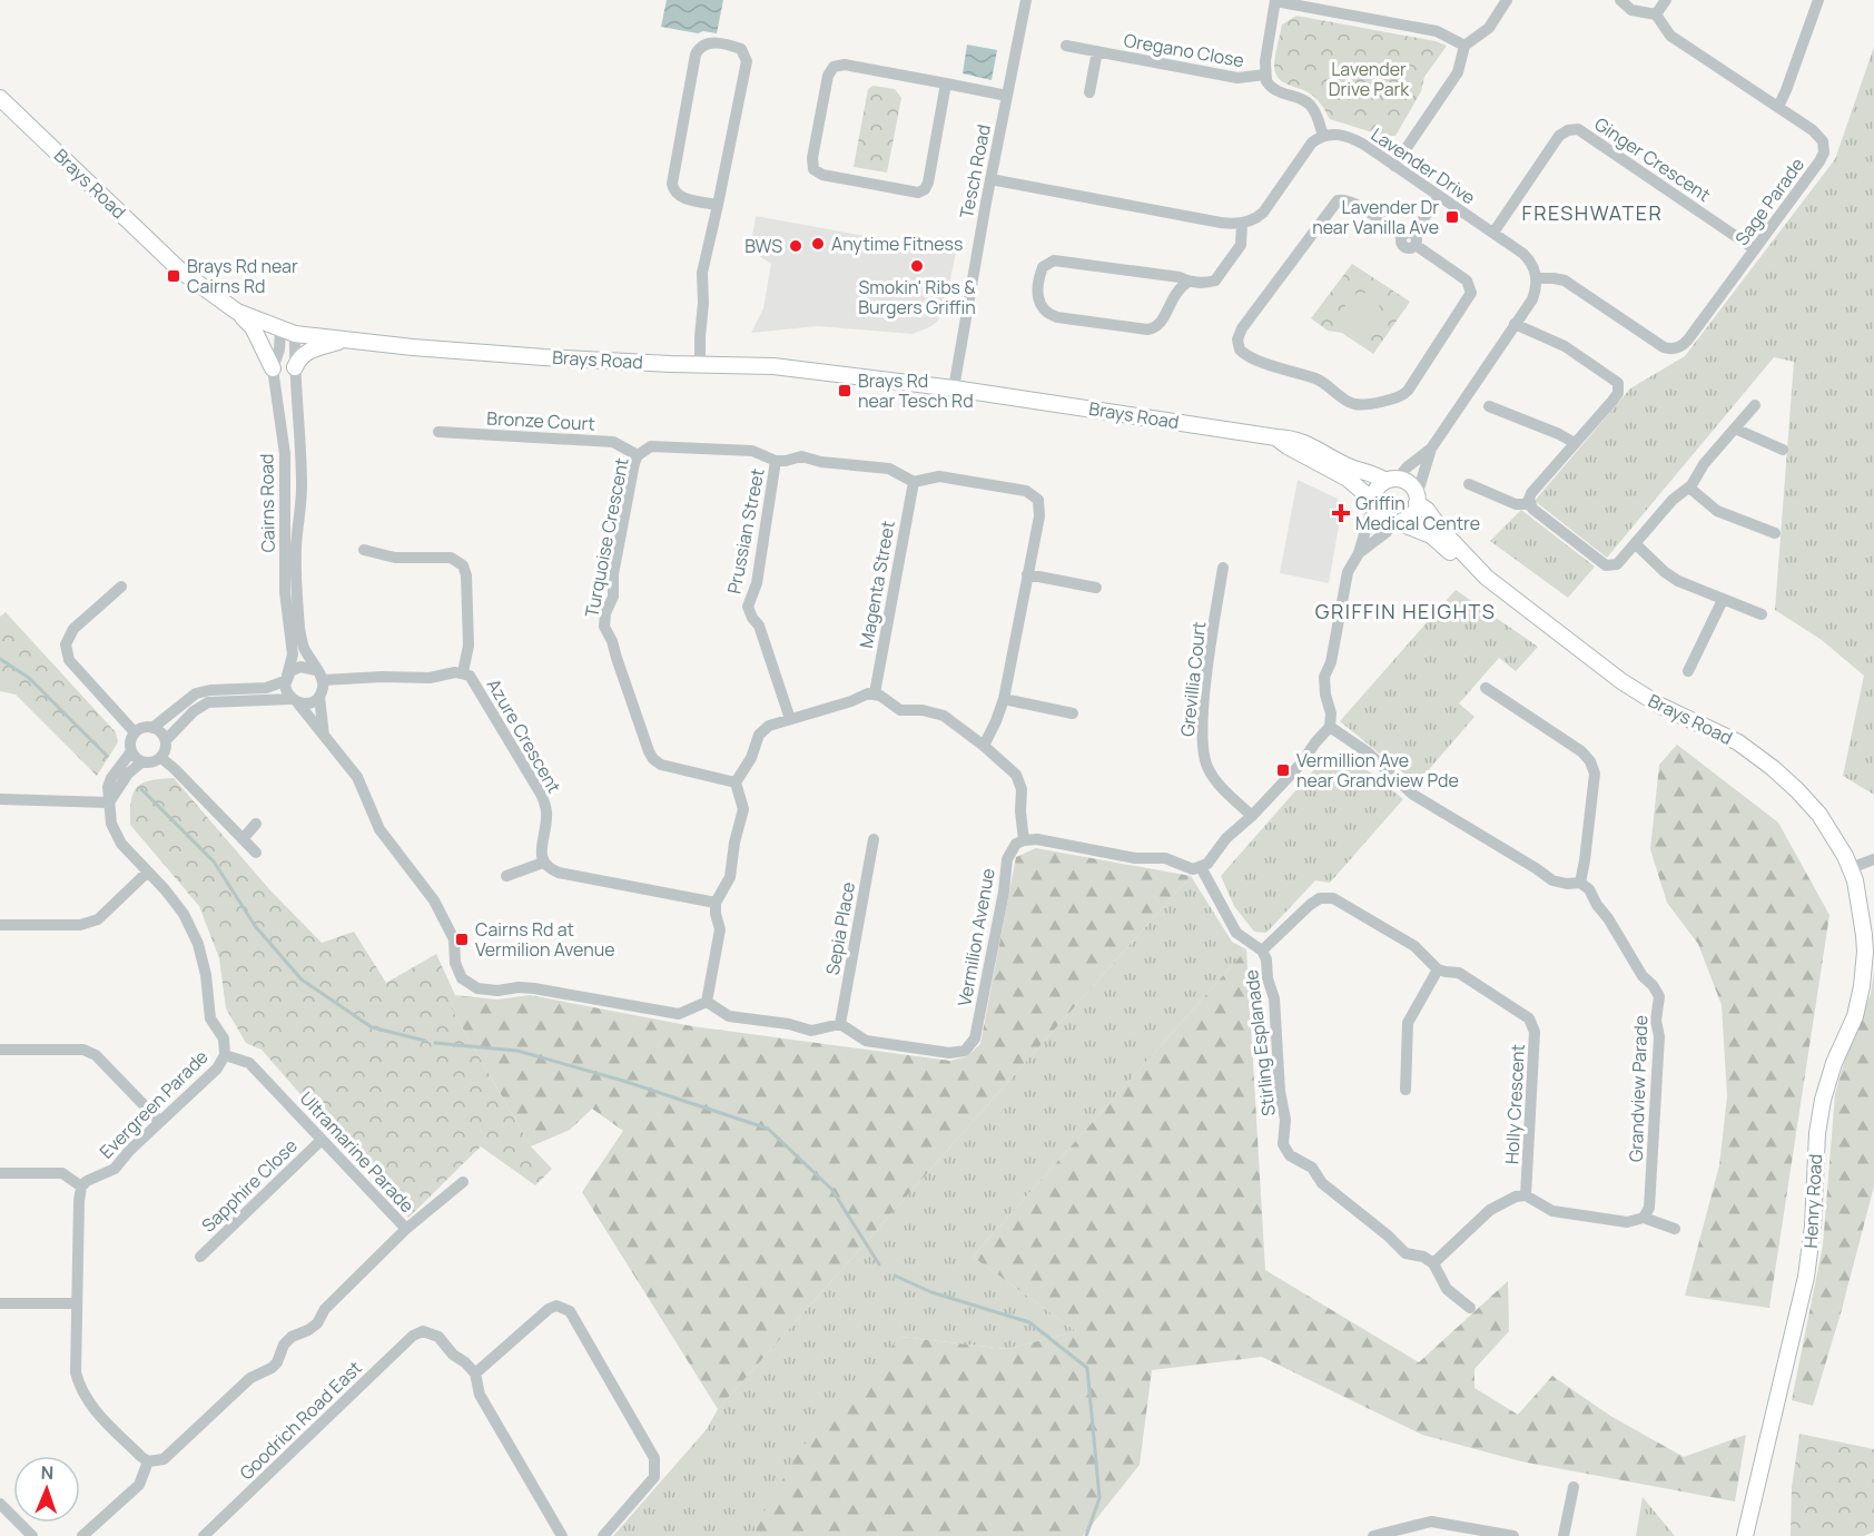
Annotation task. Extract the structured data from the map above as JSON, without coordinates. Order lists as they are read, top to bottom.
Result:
{
  "streets": {
    "main road": ["Brays Road", "Henry Road"],
    "street": [
      "Oregano Close",
      "Ginger Crescent",
      "Lavender Drive",
      "Tesch Road",
      "Sage Parade",
      "Bronze Court",
      "Cairns Road",
      "Prussian Street",
      "Turquoise Crescent",
      "Magenta Street",
      "Grevillia Court",
      "Azure Crescent",
      "Sepia Place",
      "Vermilion Avenue",
      "Stirling Esplanade",
      "Grandview Parade",
      "Evergreen Parade",
      "Holly Crescent",
      "Ultramarine Parade",
      "Sapphire Close",
      "Goodrich Road East"
    ]
  },
  "crossings": [
    ["Ginger Crescent", "Lavender Drive"],
    ["Ginger Crescent", "Sage Parade"],
    ["Lavender Drive", "Sage Parade"],
    ["Tesch Road", "Brays Road"],
    ["Brays Road", "Cairns Road"],
    ["Brays Road", "Henry Road"],
    ["Bronze Court", "Turquoise Crescent"],
    ["Cairns Road", "Azure Crescent"],
    ["Prussian Street", "Turquoise Crescent"],
    ["Turquoise Crescent", "Magenta Street"],
    ["Sepia Place", "Vermilion Avenue"],
    ["Stirling Esplanade", "Holly Crescent"],
    ["Evergreen Parade", "Ultramarine Parade"],
    ["Ultramarine Parade", "Sapphire Close"]
  ],
  "districts": ["FRESHWATER", "GRIFFIN HEIGHTS"],
  "parks": ["Lavender Drive Park"],
  "places": {
    "transit": [
      "Lavender Dr near Vanilla Ave",
      "Brays Rd near Cairns Rd",
      "Brays Rd near Tesch Rd",
      "Vermillion Ave near Grandview Pde",
      "Cairns Rd at Vermilion Avenue"
    ],
    "other": ["Anytime Fitness", "BWS", "Smokin' Ribs & Burgers Griffin"],
    "health": ["Griffin Medical Centre"]
  },
  "north": "top"
}
